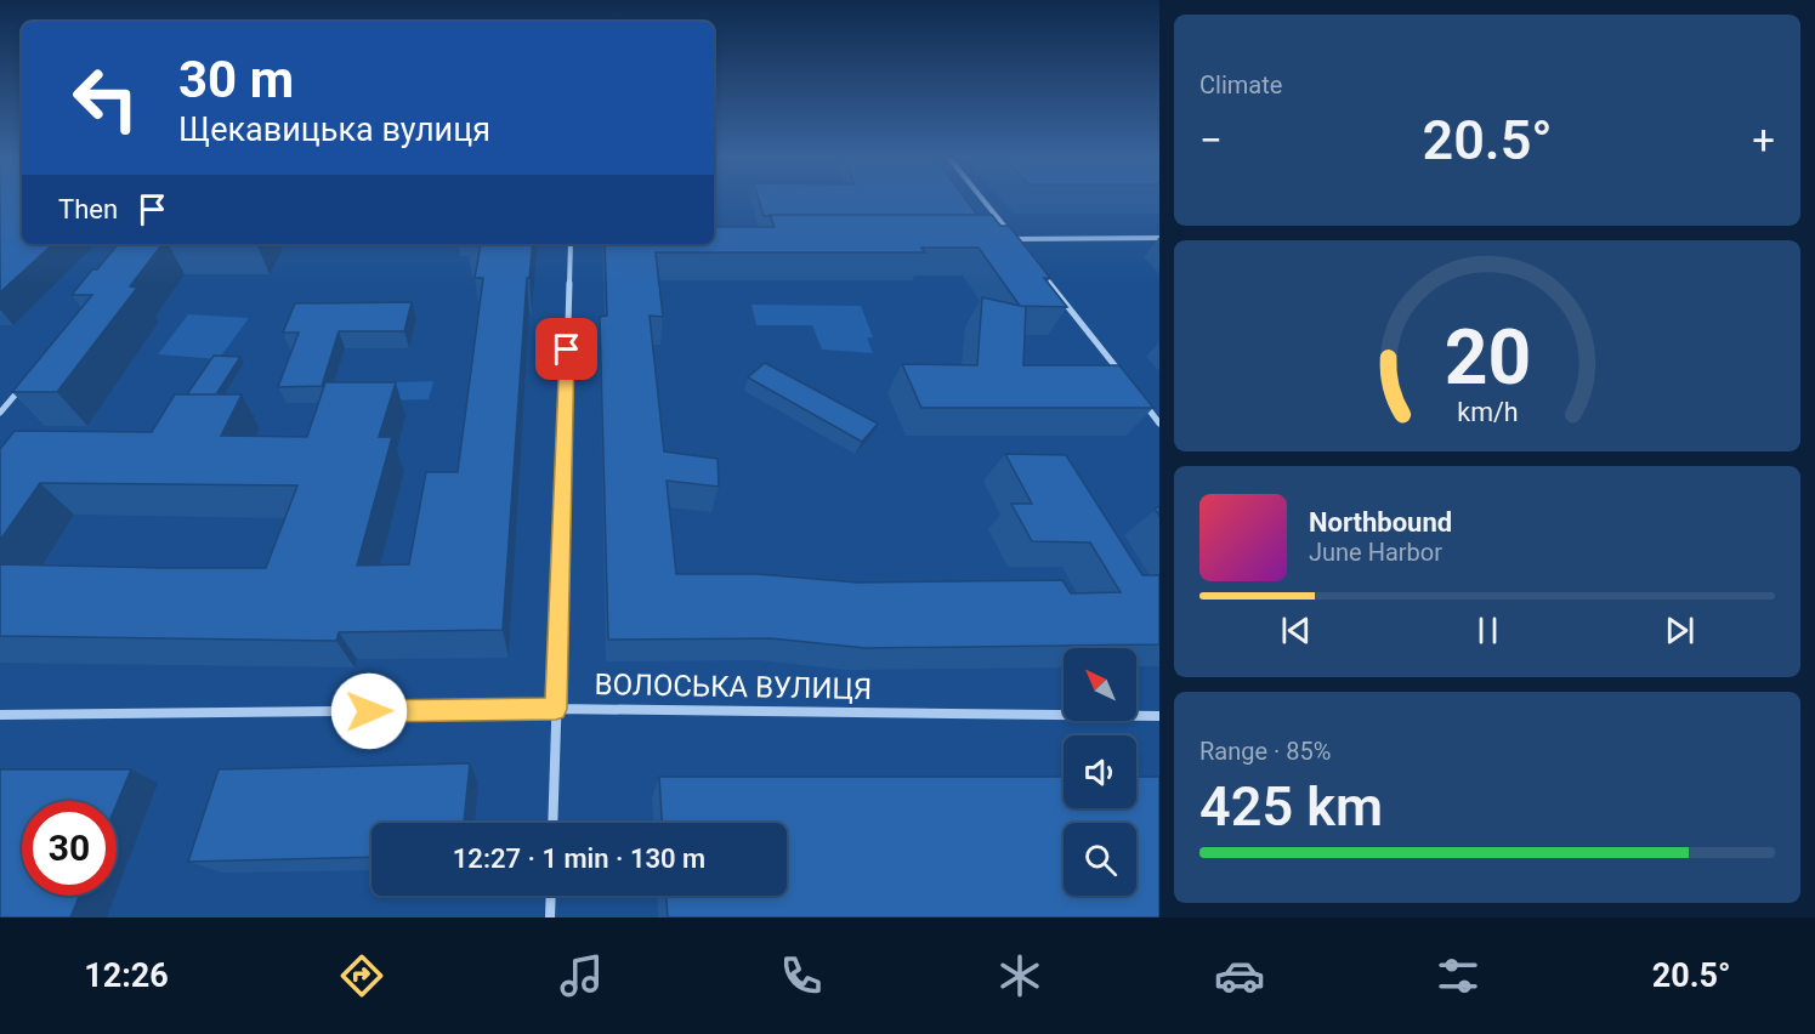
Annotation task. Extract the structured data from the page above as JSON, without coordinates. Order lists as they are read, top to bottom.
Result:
{
  "streets": {
    "street": ["ВОЛОСЬКА ВУЛИЦЯ"]
  },
  "north": "top left",
  "page": {
    "tile": [
      "Climate",
      ["Range · 85%", "425 km"]
    ],
    "turn": ["30 m", "Щекавицька вулиця"],
    "heat": ["−", "20.5°", "+"],
    "then": "Then",
    "song": ["Northbound", "June Harbor"],
    "limit": "30",
    "trip": "12:27 · 1 min · 130 m",
    "tabs": ["12:26", "20.5°"],
    "gauge": ["20", "km/h"]
  }
}
